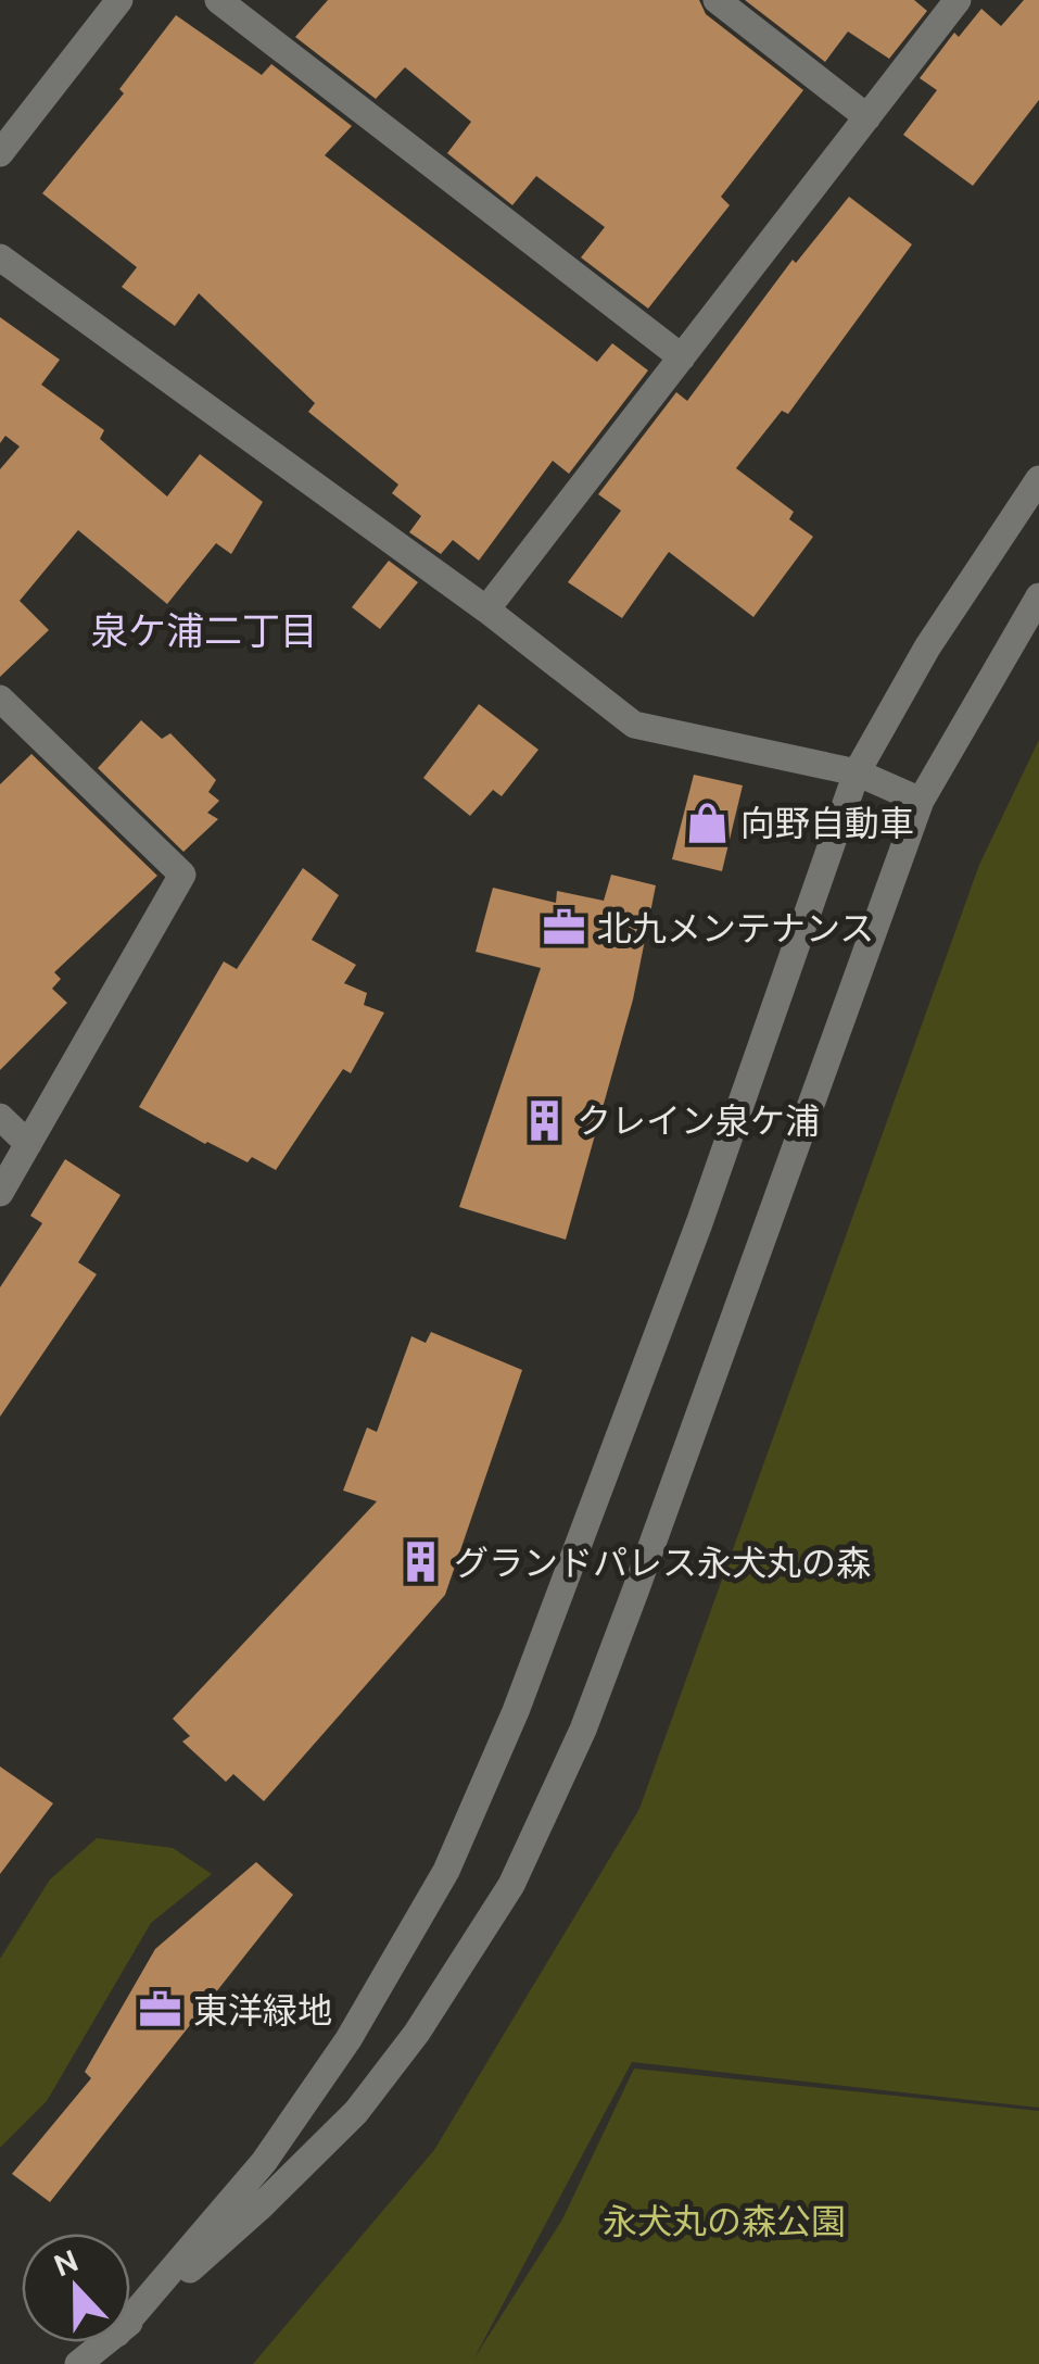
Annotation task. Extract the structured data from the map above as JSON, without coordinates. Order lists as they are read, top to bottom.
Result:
{
  "districts": ["泉ケ浦二丁目"],
  "parks": ["永犬丸の森公園"],
  "places": {
    "shop": ["向野自動車"],
    "office": ["北九メンテナンス", "東洋緑地"],
    "building": ["クレイン泉ケ浦", "グランドパレス永犬丸の森"]
  },
  "north": "top"
}
